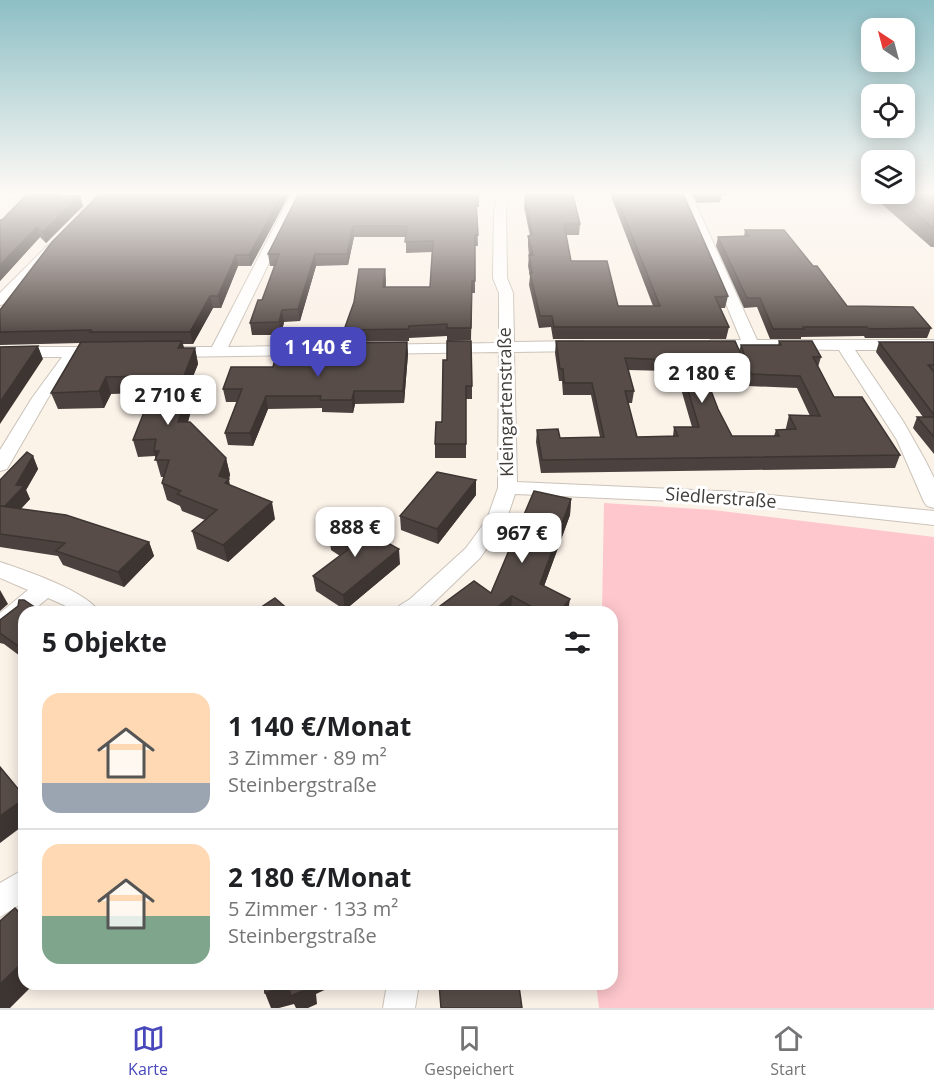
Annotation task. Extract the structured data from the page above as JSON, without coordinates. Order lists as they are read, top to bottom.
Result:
{
  "streets": {
    "street": ["Kleingartenstraße", "Siedlerstraße"]
  },
  "crossings": [
    ["Kleingartenstraße", "Siedlerstraße"]
  ],
  "north": "top left",
  "page": {
    "price": [
      "1 140 €",
      "2 180 €",
      "2 710 €",
      "888 €",
      "967 €"
    ],
    "heading": "5 Objekte",
    "list": [
      {
        "name": "1 140 €/Monat",
        "note": "3 Zimmer · 89 m² · Steinbergstraße"
      },
      {
        "name": "2 180 €/Monat",
        "note": "5 Zimmer · 133 m² · Steinbergstraße"
      }
    ],
    "tabs": ["Karte", "Gespeichert", "Start"]
  }
}
